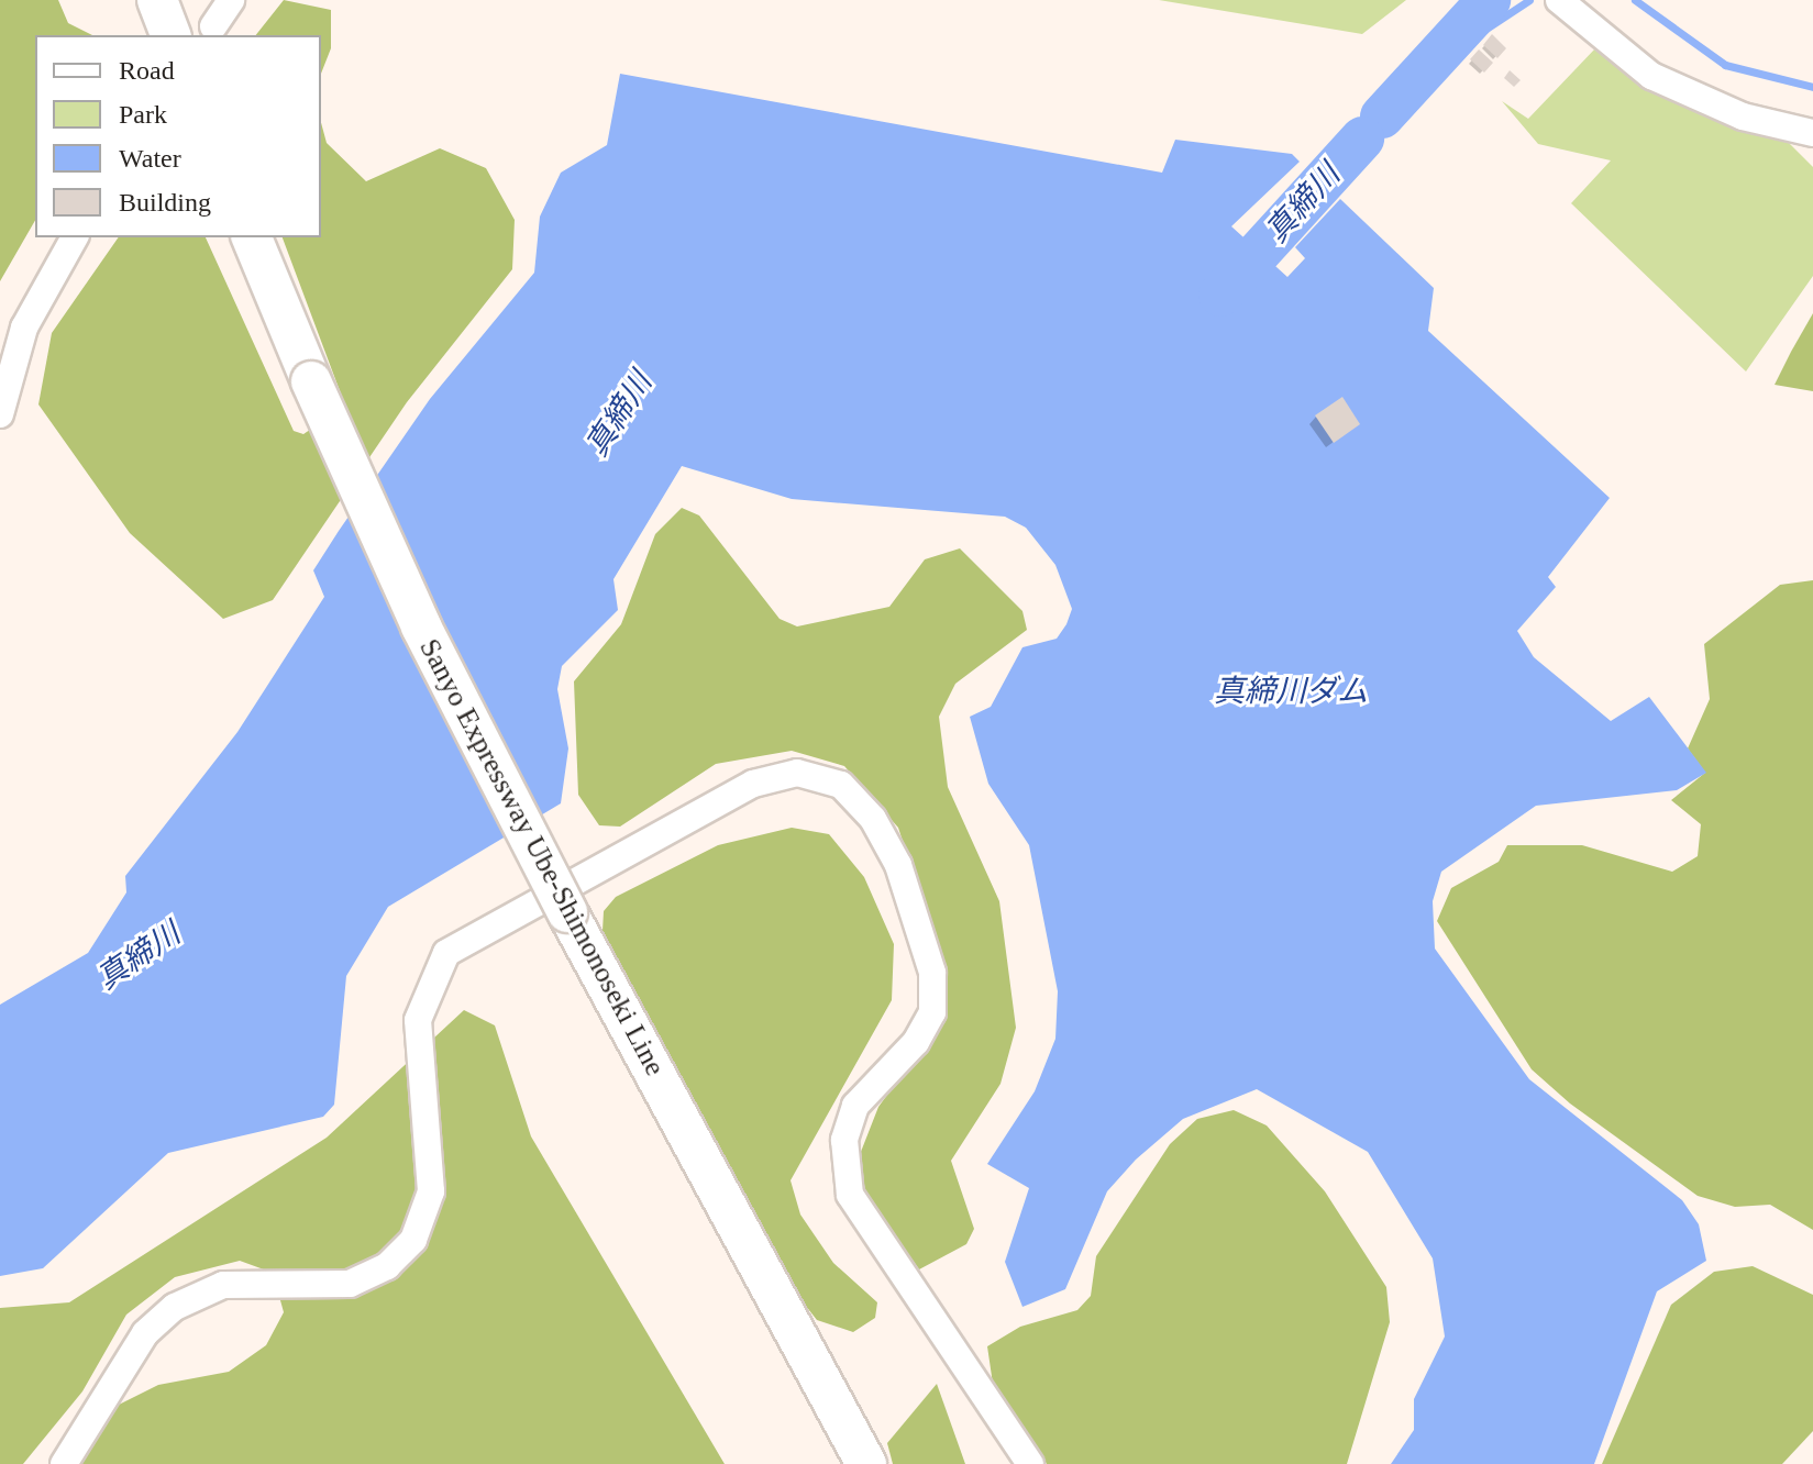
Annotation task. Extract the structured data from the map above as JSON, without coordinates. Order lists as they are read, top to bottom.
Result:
{
  "streets": {
    "highway": ["Sanyo Expressway Ube-Shimonoseki Line"]
  },
  "water": ["真締川", "真締川ダム"],
  "legend": [
    "Road",
    "Park",
    "Water",
    "Building"
  ]
}
